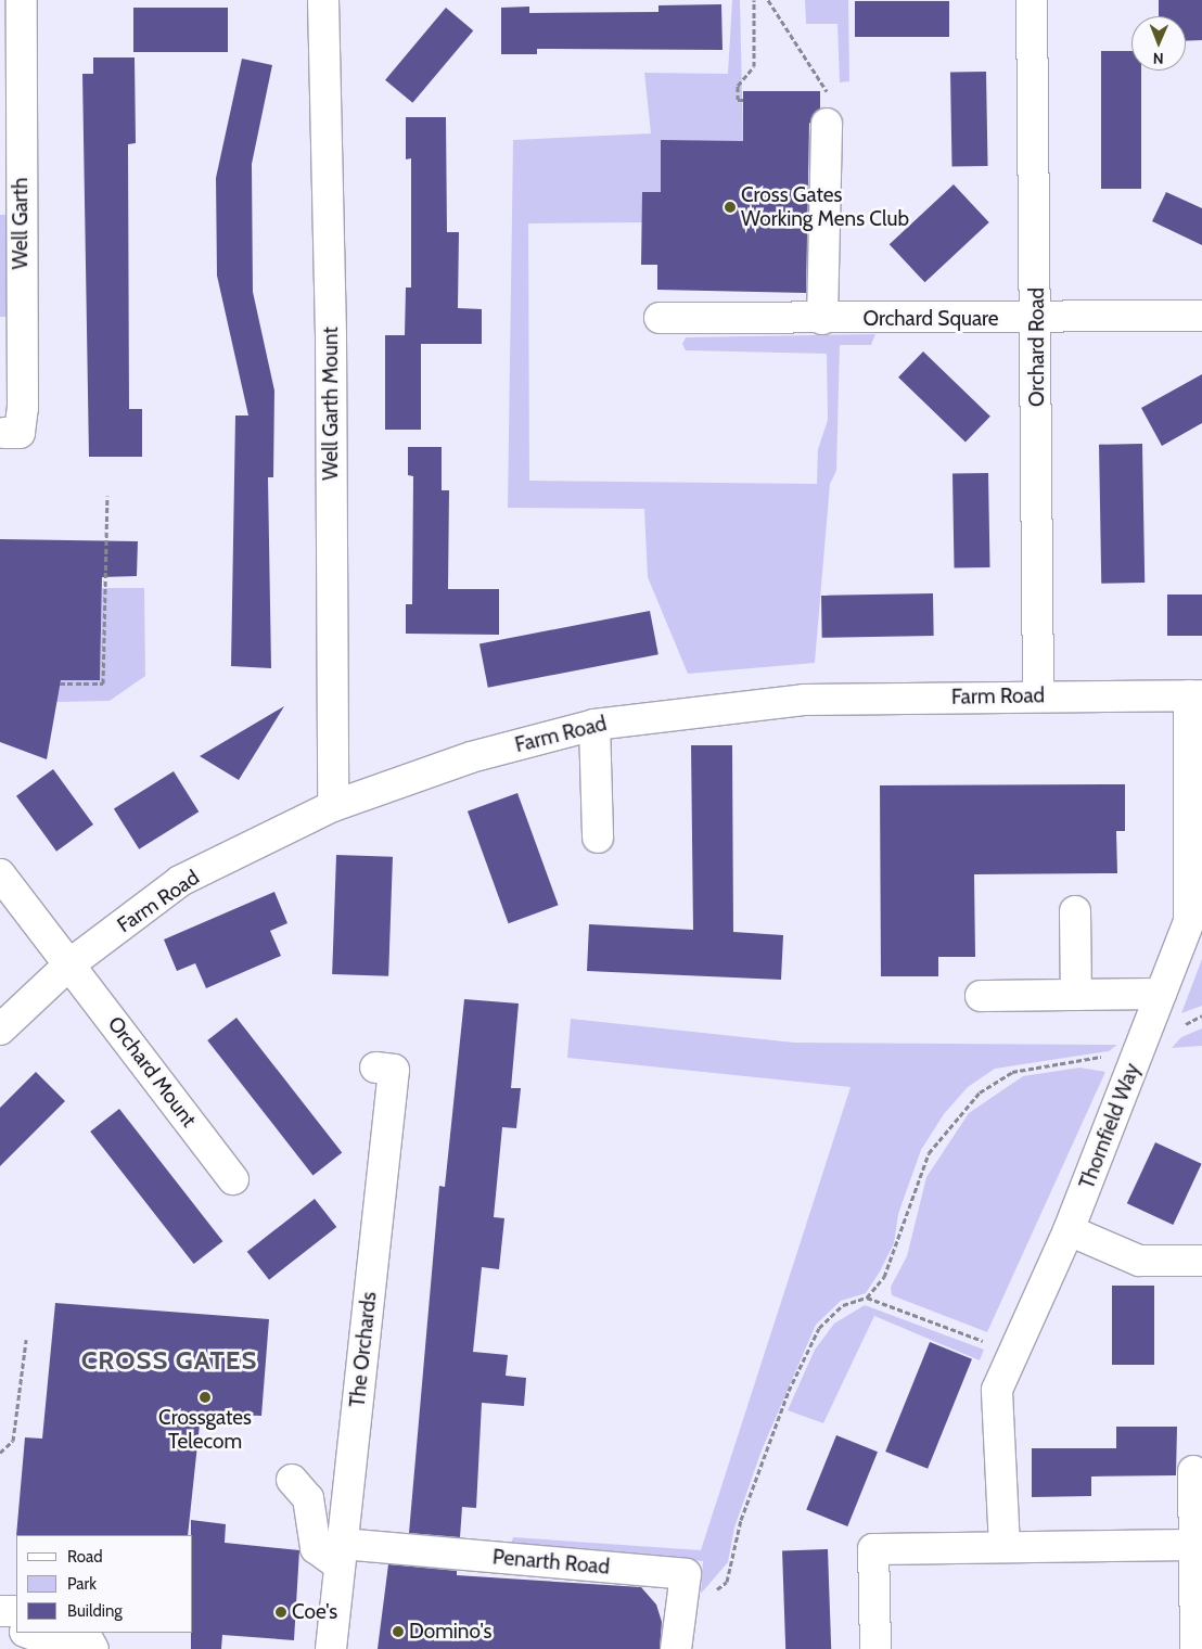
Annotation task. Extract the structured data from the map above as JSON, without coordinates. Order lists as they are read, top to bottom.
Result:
{
  "streets": {
    "street": [
      "Well Garth",
      "Orchard Square",
      "Orchard Road",
      "Well Garth Mount",
      "Farm Road",
      "Orchard Mount",
      "Thornfield Way",
      "The Orchards",
      "Penarth Road"
    ]
  },
  "crossings": [
    ["Orchard Square", "Orchard Road"],
    ["Orchard Road", "Farm Road"],
    ["Well Garth Mount", "Farm Road"],
    ["Farm Road", "Orchard Mount"],
    ["Farm Road", "Thornfield Way"],
    ["The Orchards", "Penarth Road"]
  ],
  "districts": ["CROSS GATES"],
  "places": [
    "Cross Gates Working Mens Club",
    "Crossgates Telecom",
    "Coe's",
    "Domino's"
  ],
  "legend": ["Road", "Park", "Building"],
  "north": "bottom"
}
